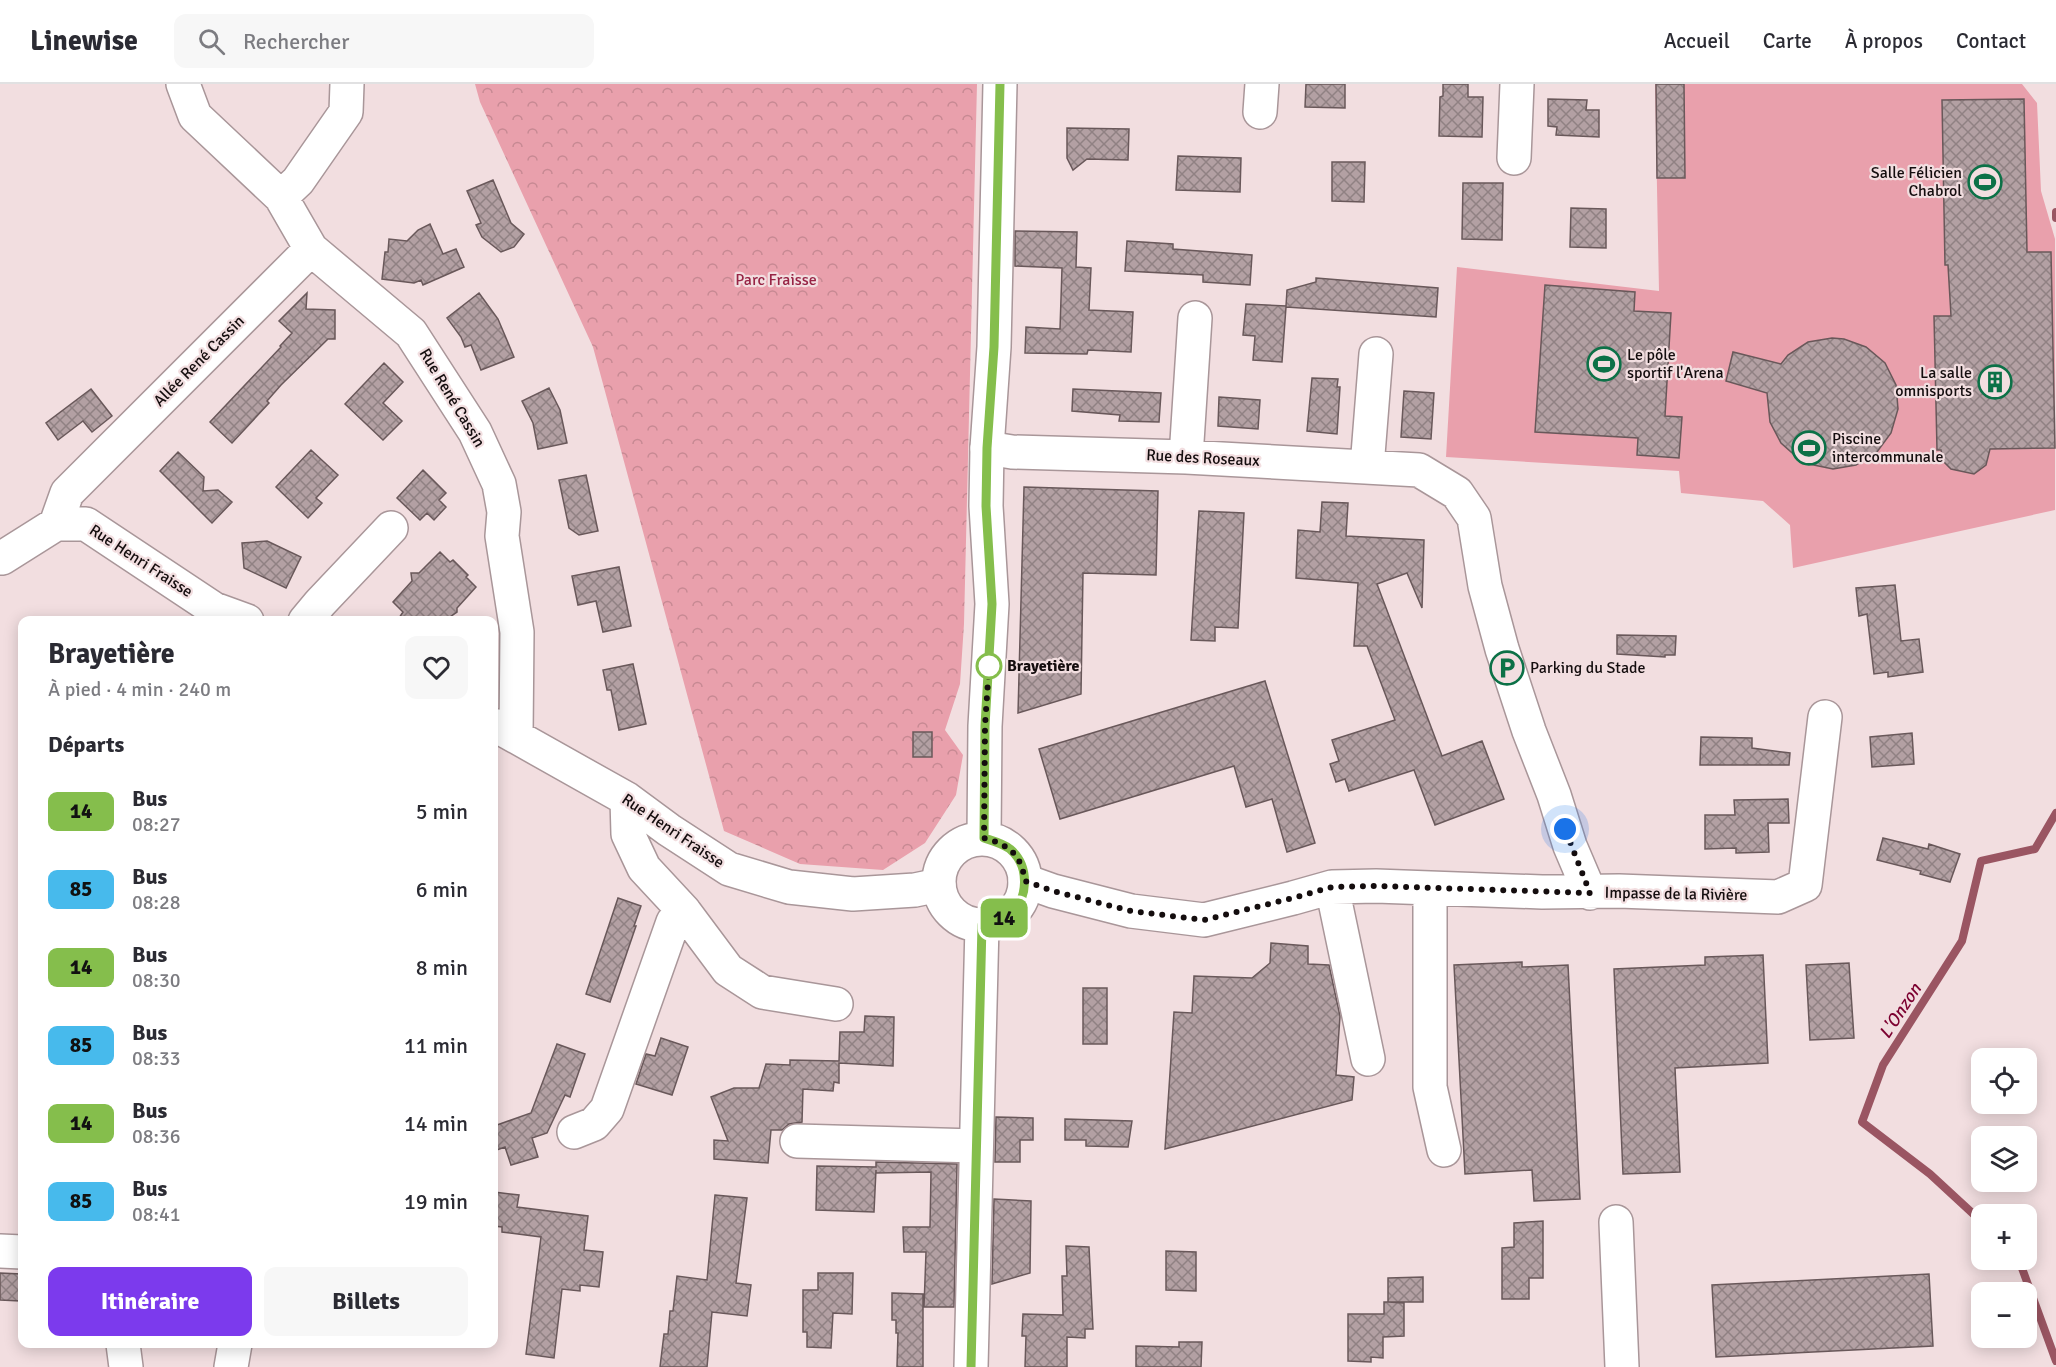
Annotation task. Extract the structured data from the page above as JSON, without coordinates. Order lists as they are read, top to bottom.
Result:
{
  "streets": {
    "street": [
      "Allée René Cassin",
      "Rue René Cassin",
      "Rue des Roseaux",
      "Rue Henri Fraisse",
      "Impasse de la Rivière"
    ]
  },
  "crossings": [
    ["Allée René Cassin", "Rue René Cassin"],
    ["Allée René Cassin", "Rue Henri Fraisse"],
    ["Rue René Cassin", "Rue Henri Fraisse"],
    ["Rue des Roseaux", "Impasse de la Rivière"],
    ["Rue Henri Fraisse", "Impasse de la Rivière"]
  ],
  "water": ["L'Onzon"],
  "parks": ["Parc Fraisse"],
  "places": {
    "sports": ["Salle Félicien Chabrol", "Le pôle sportif l'Arena", "Piscine intercommunale"],
    "building": ["La salle omnisports"],
    "other": ["Brayetière"],
    "parking": ["Parking du Stade"]
  },
  "lines": ["bus line 14"],
  "page": {
    "header": "Linewise",
    "search": "Rechercher",
    "nav": [
      "Accueil",
      "Carte",
      "À propos",
      "Contact"
    ],
    "on_map": "14",
    "heading": [
      ["Brayetière", "À pied · 4 min · 240 m"],
      "Départs"
    ],
    "list": [
      {
        "mark": "14",
        "name": "Bus",
        "note": "08:27",
        "value": "5 min"
      },
      {
        "mark": "85",
        "name": "Bus",
        "note": "08:28",
        "value": "6 min"
      },
      {
        "mark": "14",
        "name": "Bus",
        "note": "08:30",
        "value": "8 min"
      },
      {
        "mark": "85",
        "name": "Bus",
        "note": "08:33",
        "value": "11 min"
      },
      {
        "mark": "14",
        "name": "Bus",
        "note": "08:36",
        "value": "14 min"
      },
      {
        "mark": "85",
        "name": "Bus",
        "note": "08:41",
        "value": "19 min"
      }
    ],
    "map_buttons": ["+", "−"],
    "buttons": ["Itinéraire", "Billets"]
  }
}
